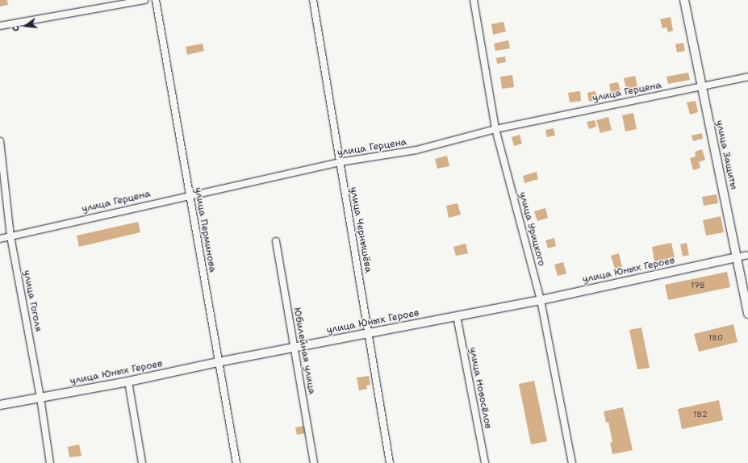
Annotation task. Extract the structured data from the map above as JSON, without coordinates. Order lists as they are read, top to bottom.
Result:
{
  "streets": {
    "street": [
      "улица Герцена",
      "улица Защиты",
      "улица Урицкого",
      "улица Перминова",
      "улица Чернышёва",
      "улица Юных Героев",
      "улица Гоголя",
      "Юбилейная улица",
      "улица Новосёлов"
    ]
  },
  "crossings": [
    ["улица Герцена", "улица Защиты"],
    ["улица Герцена", "улица Урицкого"],
    ["улица Герцена", "улица Перминова"],
    ["улица Герцена", "улица Чернышёва"],
    ["улица Герцена", "улица Гоголя"],
    ["улица Защиты", "улица Юных Героев"],
    ["улица Урицкого", "улица Юных Героев"],
    ["улица Перминова", "улица Юных Героев"],
    ["улица Чернышёва", "улица Юных Героев"],
    ["улица Юных Героев", "улица Гоголя"],
    ["улица Юных Героев", "Юбилейная улица"],
    ["улица Юных Героев", "улица Новосёлов"]
  ],
  "house_numbers": ["178", "180", "182"],
  "north": "left"
}
